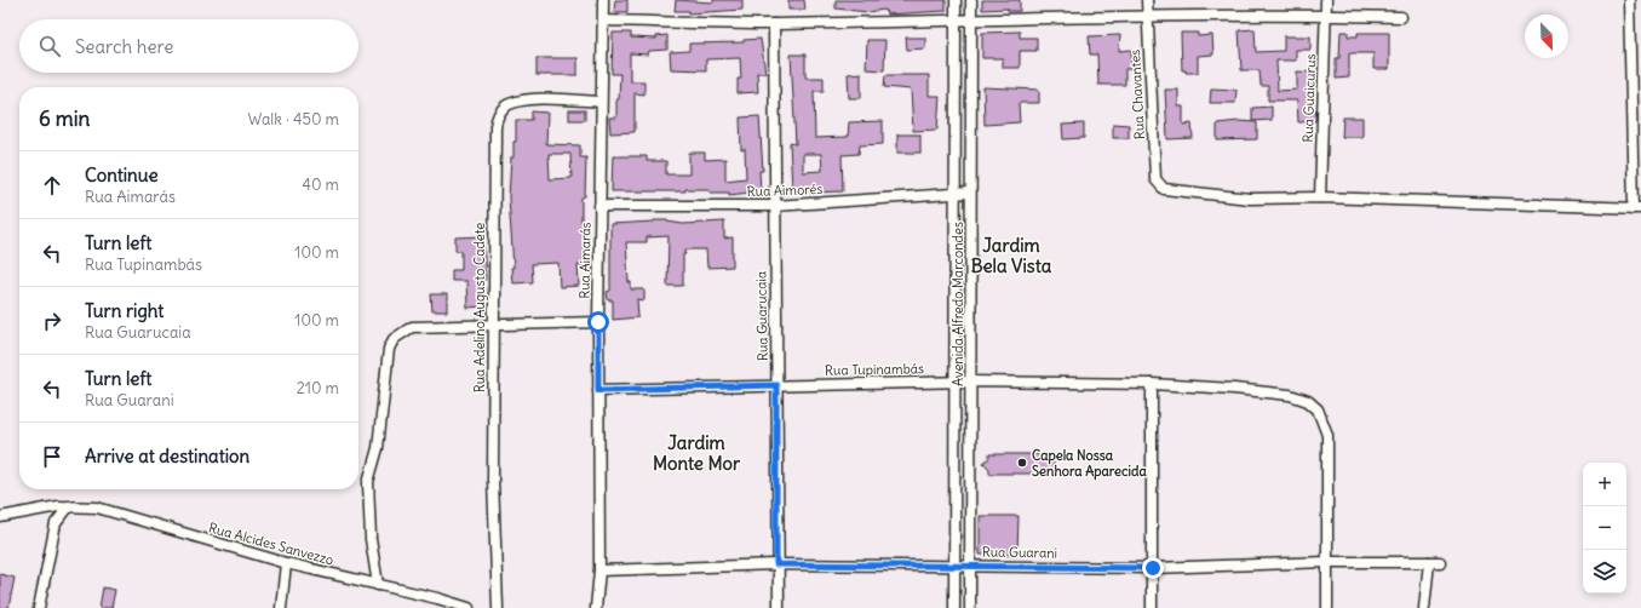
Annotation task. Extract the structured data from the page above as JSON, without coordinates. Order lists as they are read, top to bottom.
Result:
{
  "streets": {
    "street": [
      "Rua Chavantes",
      "Rua Guaicurus",
      "Rua Aimorés",
      "Rua Aimarás",
      "Avenida Alfredo Marcondes",
      "Rua Adelino Augusto Cadete",
      "Rua Guarucaia",
      "Rua Tupinambás",
      "Rua Alcides Sanvezzo",
      "Rua Guarani"
    ]
  },
  "crossings": [
    ["Rua Chavantes", "Rua Guaicurus"],
    ["Rua Aimorés", "Rua Aimarás"],
    ["Rua Aimorés", "Avenida Alfredo Marcondes"],
    ["Rua Aimorés", "Rua Guarucaia"],
    ["Rua Aimarás", "Rua Adelino Augusto Cadete"],
    ["Rua Aimarás", "Rua Tupinambás"],
    ["Rua Aimarás", "Rua Guarani"],
    ["Avenida Alfredo Marcondes", "Rua Tupinambás"],
    ["Avenida Alfredo Marcondes", "Rua Guarani"],
    ["Rua Guarucaia", "Rua Tupinambás"],
    ["Rua Guarucaia", "Rua Guarani"],
    ["Rua Tupinambás", "Rua Guarani"]
  ],
  "districts": ["Jardim Bela Vista", "Jardim Monte Mor"],
  "places": ["Capela Nossa Senhora Aparecida"],
  "north": "bottom right",
  "page": {
    "search": "Search here",
    "heading": ["6 min", "Walk · 450 m"],
    "list": [
      ["Continue", "Rua Aimarás", "40 m"],
      ["Turn left", "Rua Tupinambás", "100 m"],
      ["Turn right", "Rua Guarucaia", "100 m"],
      ["Turn left", "Rua Guarani", "210 m"],
      "Arrive at destination"
    ],
    "map_buttons": ["+", "−"]
  }
}
